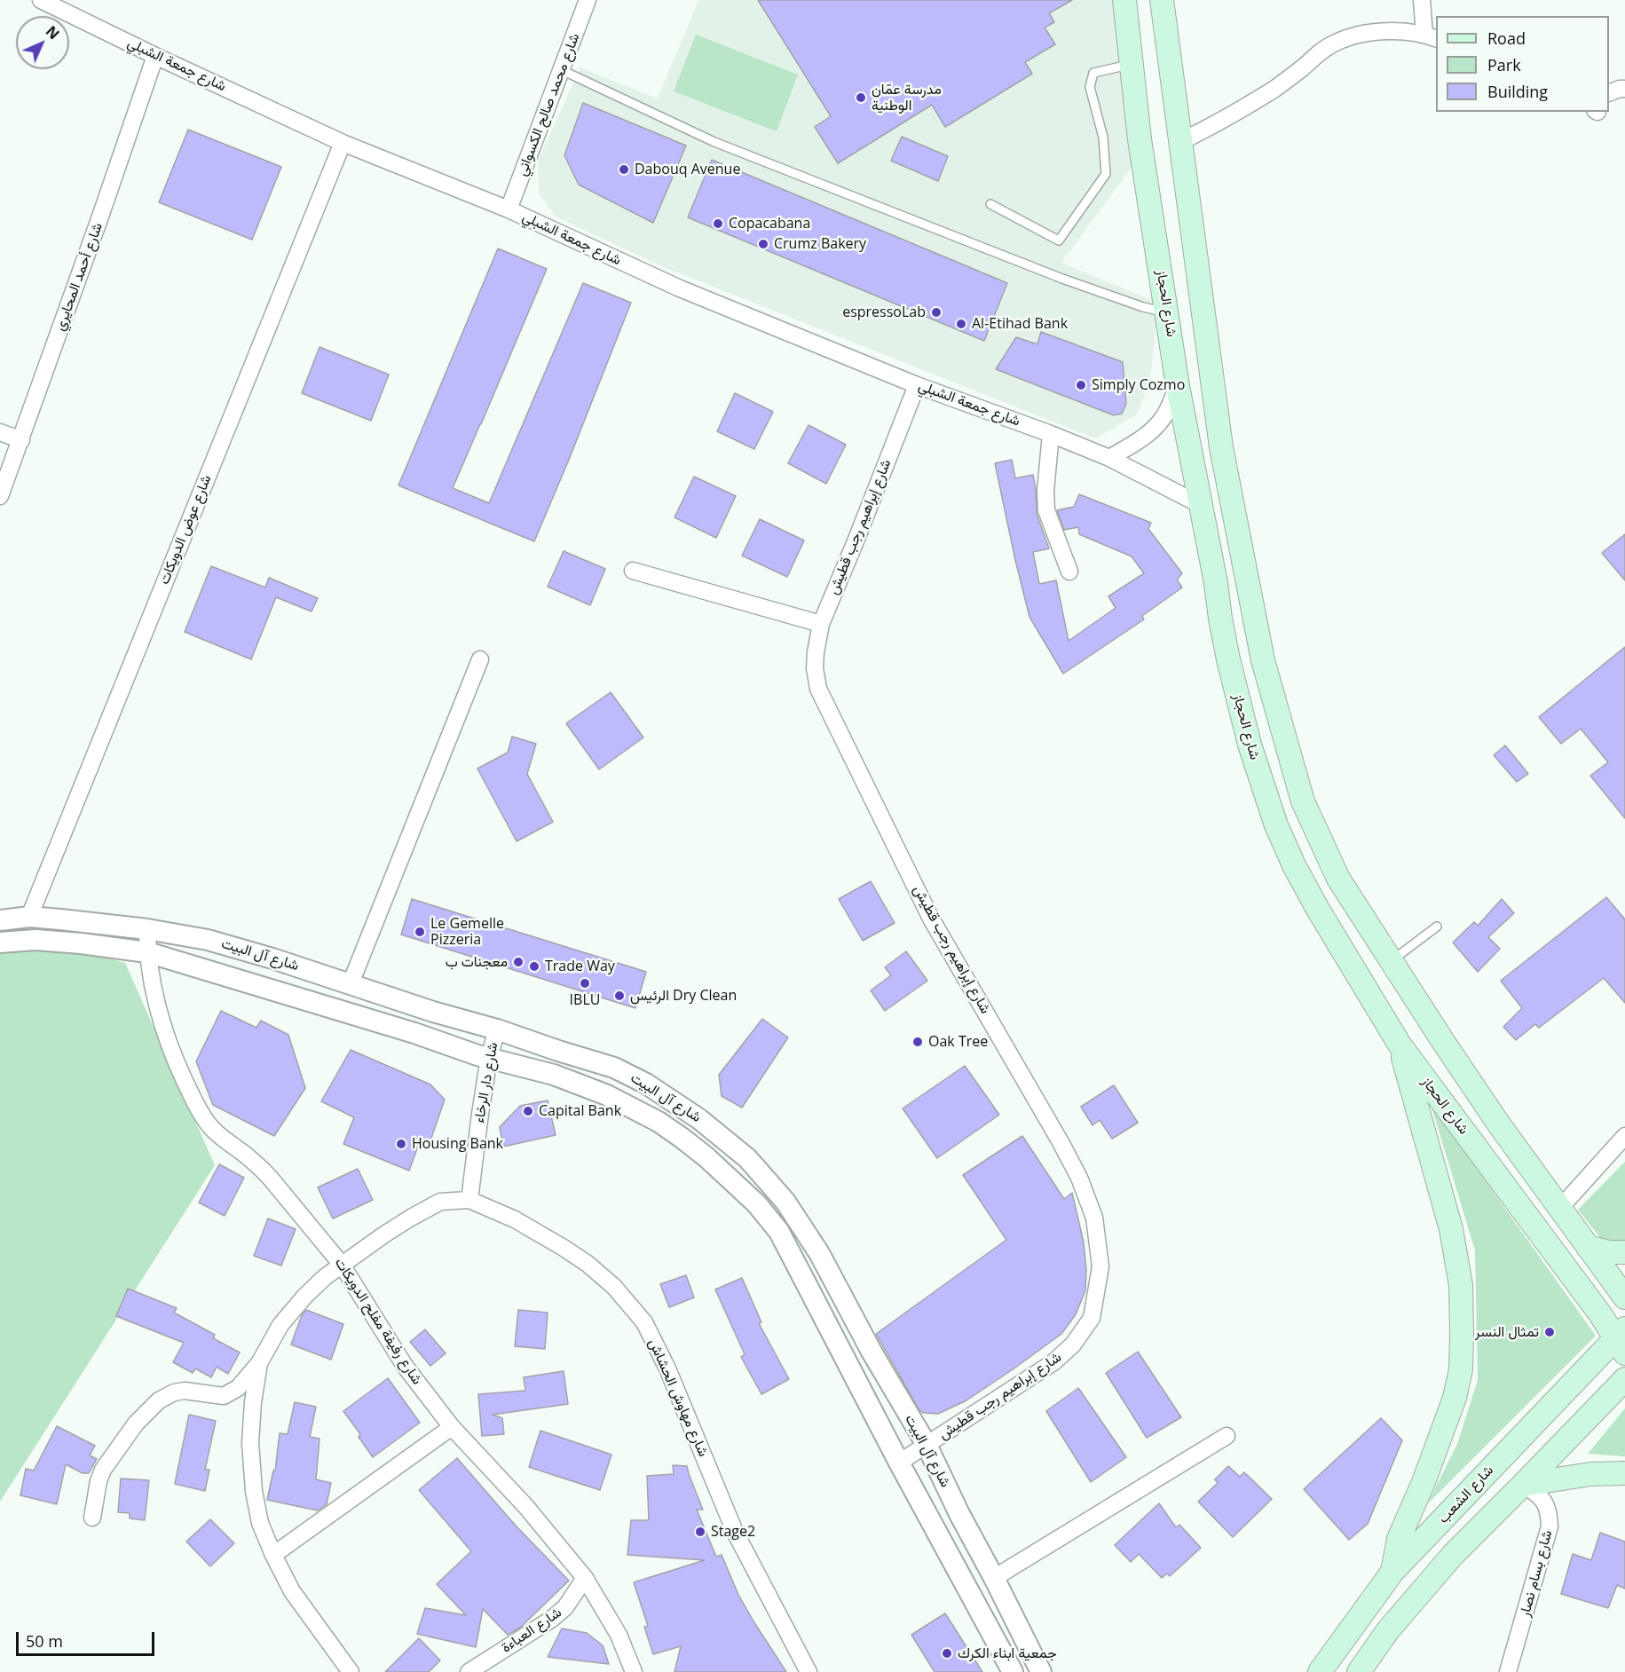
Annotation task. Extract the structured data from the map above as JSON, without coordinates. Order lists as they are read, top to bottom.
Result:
{
  "streets": {
    "main road": ["شارع الحجاز", "شارع الشعب"],
    "street": [
      "شارع جمعة الشبلي",
      "شارع محمد صالح الكسواني",
      "شارع أحمد المحايري",
      "شارع إبراهيم رجب قطيش",
      "شارع عوض الدويكات",
      "شارع آل البيت",
      "شارع دار الرخاء",
      "شارع رفيفة مفلح الدويكات",
      "شارع مهاوش الحشاش",
      "شارع بسام نصار",
      "شارع العباءة"
    ]
  },
  "crossings": [
    ["شارع جمعة الشبلي", "شارع محمد صالح الكسواني"],
    ["شارع جمعة الشبلي", "شارع أحمد المحايري"],
    ["شارع جمعة الشبلي", "شارع الحجاز"],
    ["شارع جمعة الشبلي", "شارع إبراهيم رجب قطيش"],
    ["شارع جمعة الشبلي", "شارع عوض الدويكات"],
    ["شارع الحجاز", "شارع الشعب"],
    ["شارع إبراهيم رجب قطيش", "شارع آل البيت"],
    ["شارع عوض الدويكات", "شارع آل البيت"],
    ["شارع آل البيت", "شارع دار الرخاء"],
    ["شارع آل البيت", "شارع رفيفة مفلح الدويكات"],
    ["شارع دار الرخاء", "شارع مهاوش الحشاش"],
    ["شارع رفيفة مفلح الدويكات", "شارع مهاوش الحشاش"],
    ["شارع رفيفة مفلح الدويكات", "شارع العباءة"]
  ],
  "places": [
    "مدرسة عمّان الوطنية",
    "Dabouq Avenue",
    "Copacabana",
    "Crumz Bakery",
    "espressoLab",
    "Al-Etihad Bank",
    "Simply Cozmo",
    "Le Gemelle Pizzeria",
    "معجنات ب",
    "Trade Way",
    "IBLU",
    "الرئيس Dry Clean",
    "Oak Tree",
    "Capital Bank",
    "Housing Bank",
    "تمثال النسر",
    "Stage2",
    "جمعية ابناء الكرك"
  ],
  "legend": ["Road", "Park", "Building"],
  "scale_bar": "50 m",
  "north": "top right"
}
